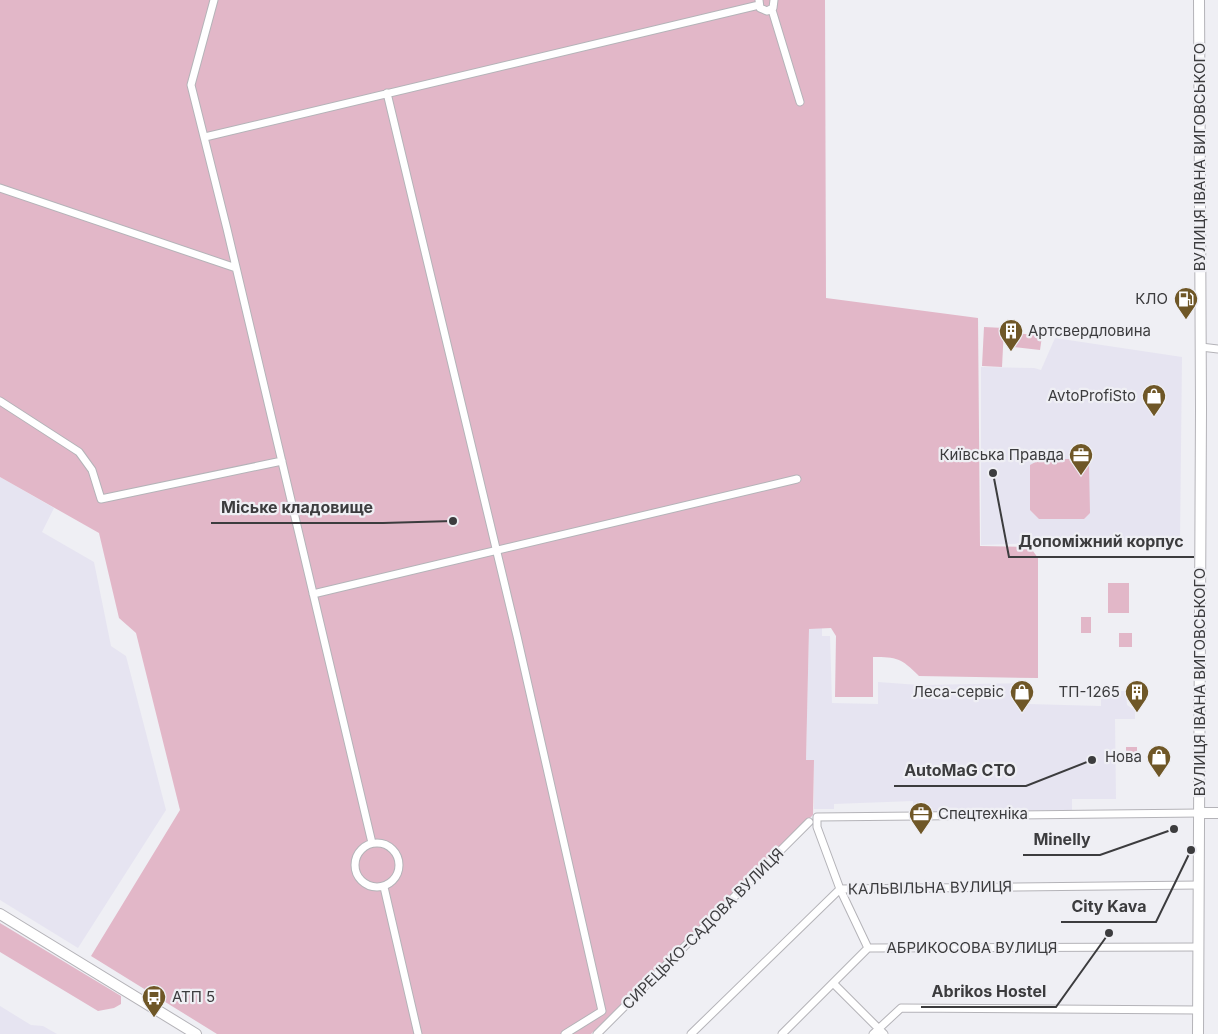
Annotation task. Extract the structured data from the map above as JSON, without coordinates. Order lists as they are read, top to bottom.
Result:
{
  "streets": {
    "main road": ["ВУЛИЦЯ ІВАНА ВИГОВСЬКОГО"],
    "street": ["КАЛЬВІЛЬНА ВУЛИЦЯ", "СИРЕЦЬКО-САДОВА ВУЛИЦЯ", "АБРИКОСОВА ВУЛИЦЯ"]
  },
  "crossings": [
    ["ВУЛИЦЯ ІВАНА ВИГОВСЬКОГО", "КАЛЬВІЛЬНА ВУЛИЦЯ"],
    ["ВУЛИЦЯ ІВАНА ВИГОВСЬКОГО", "АБРИКОСОВА ВУЛИЦЯ"]
  ],
  "places": {
    "fuel station": ["КЛО"],
    "building": ["Артсвердловина", "ТП-1265"],
    "shop": ["AvtoProfiSto", "Леса-сервіс", "Нова"],
    "other": [
      "Допоміжний корпус",
      "Міське кладовище",
      "AutoMaG СТО",
      "Minelly",
      "City Kava",
      "Abrikos Hostel"
    ],
    "office": ["Київська Правда", "Спецтехніка"],
    "bus stop": ["АТП 5"]
  }
}
